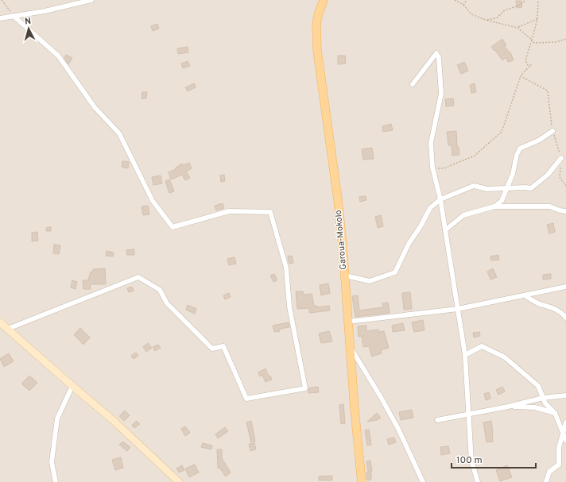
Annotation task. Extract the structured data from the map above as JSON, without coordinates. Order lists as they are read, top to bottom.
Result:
{
  "streets": {
    "main road": ["Garoua-Mokolo"]
  },
  "scale_bar": "100 m",
  "north": "top"
}
